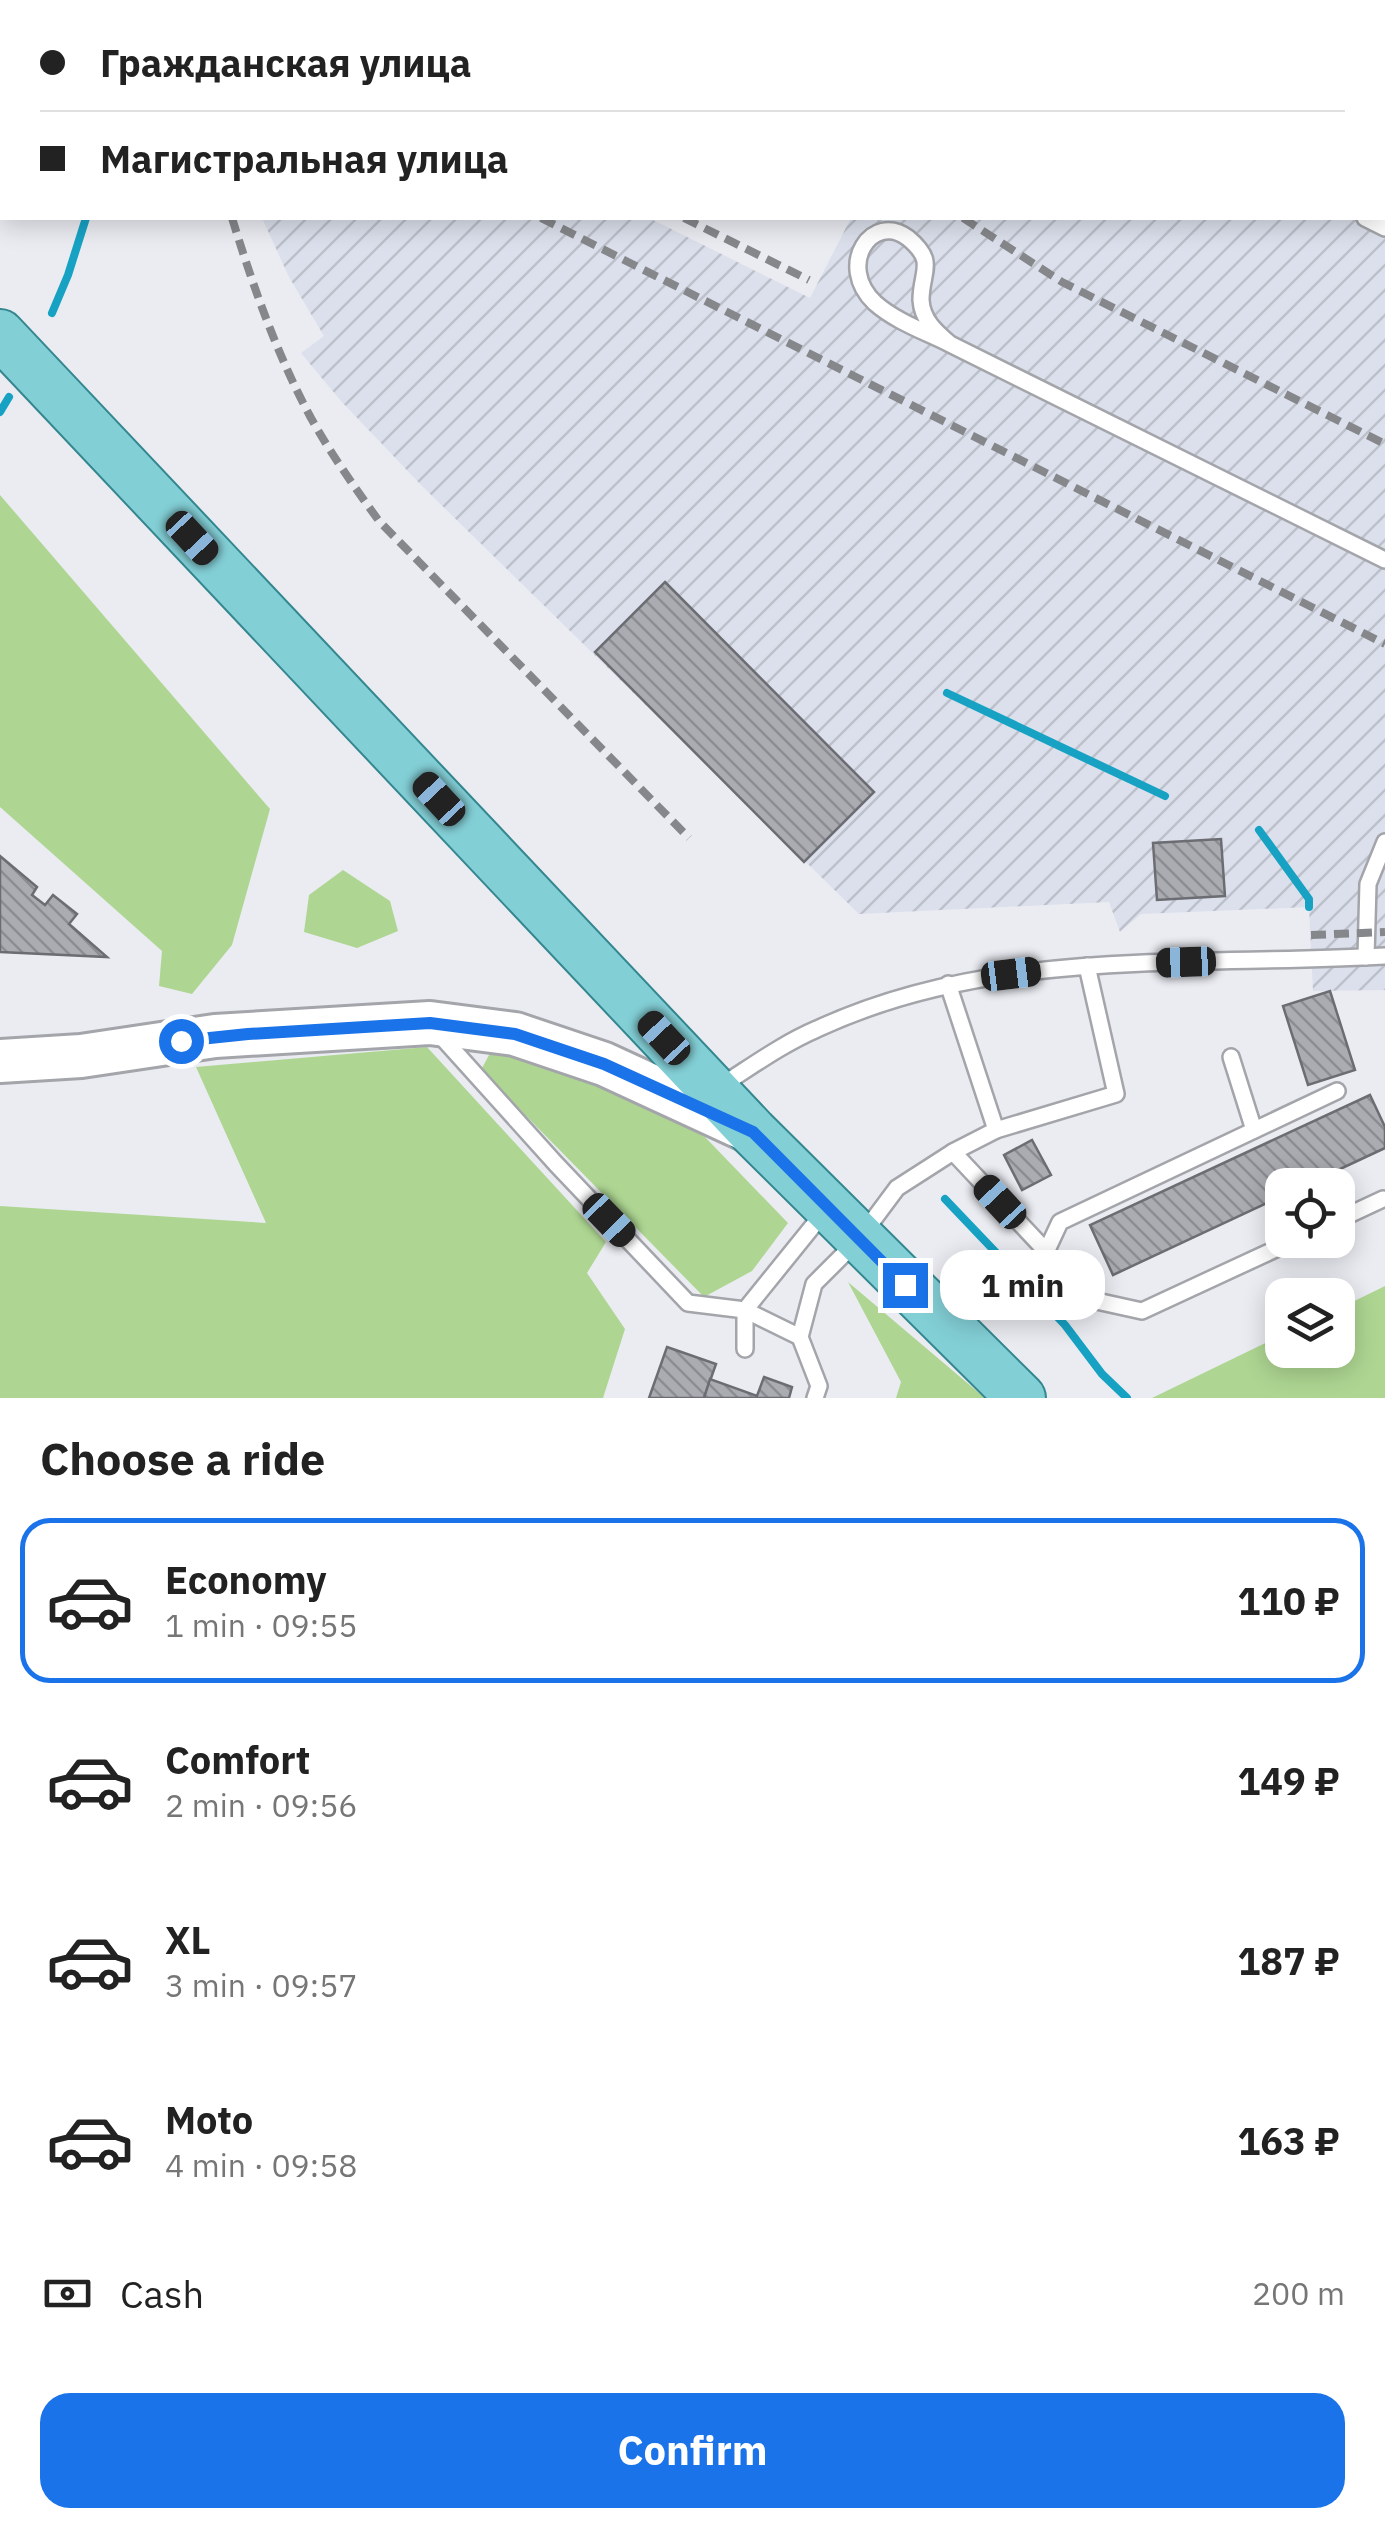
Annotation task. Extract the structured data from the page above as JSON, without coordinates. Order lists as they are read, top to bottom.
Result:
{
  "page": {
    "banner": ["Гражданская улица", "Магистральная улица"],
    "bubble": "1 min",
    "heading": "Choose a ride",
    "list": [
      {
        "name": "Economy",
        "note": "1 min · 09:55",
        "value": "110 ₽"
      },
      {
        "name": "Comfort",
        "note": "2 min · 09:56",
        "value": "149 ₽"
      },
      {
        "name": "XL",
        "note": "3 min · 09:57",
        "value": "187 ₽"
      },
      {
        "name": "Moto",
        "note": "4 min · 09:58",
        "value": "163 ₽"
      }
    ],
    "pay": ["Cash", "200 m"],
    "buttons": "Confirm"
  }
}
